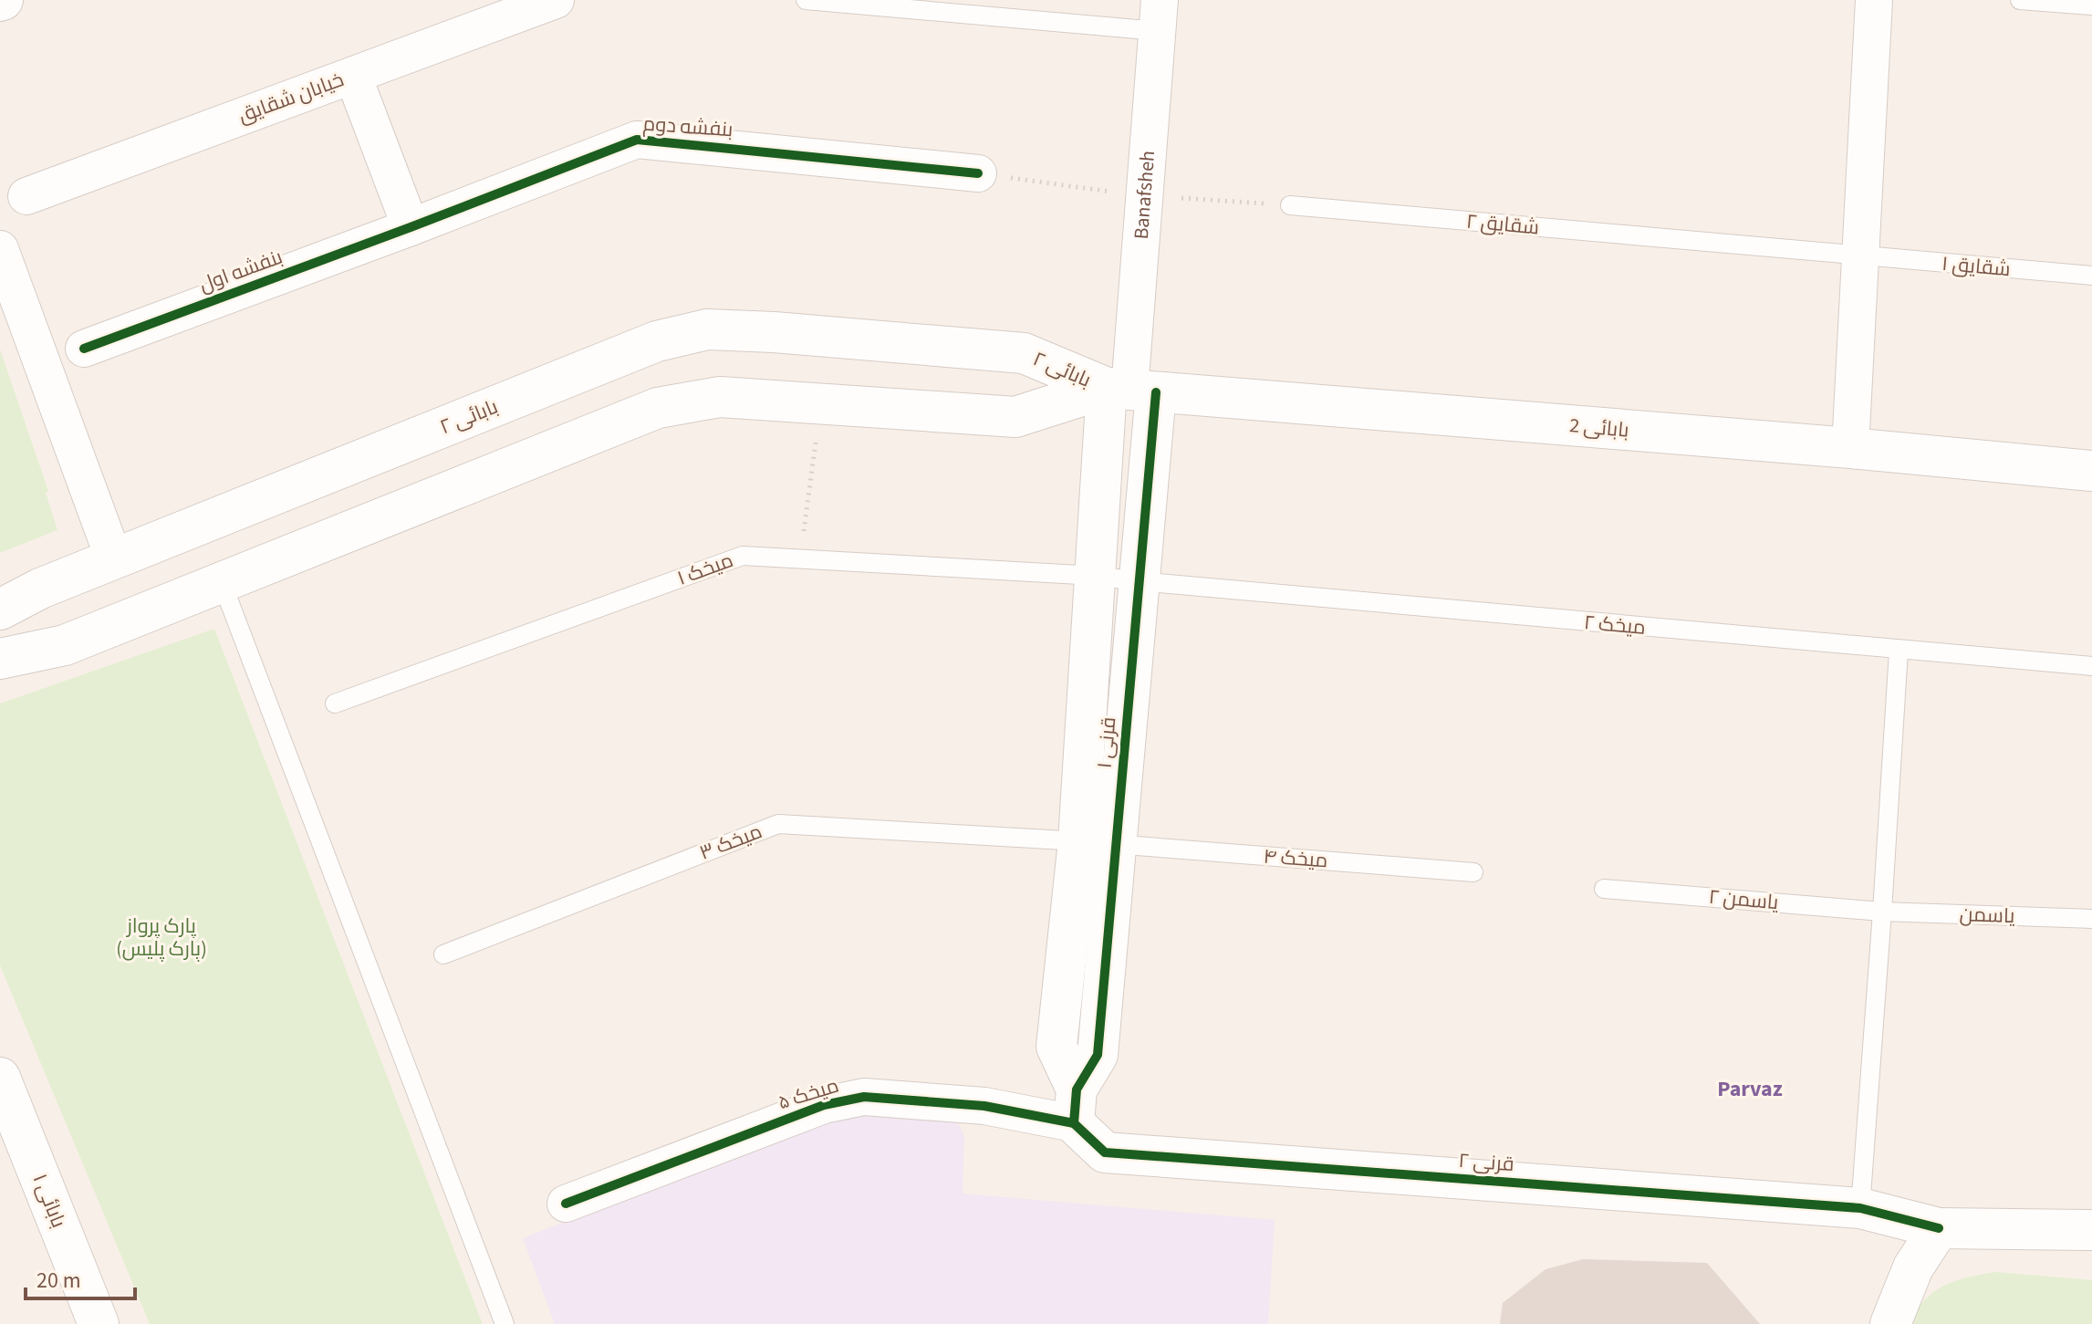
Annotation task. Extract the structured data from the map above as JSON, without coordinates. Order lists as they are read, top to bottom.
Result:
{
  "streets": {
    "main road": [
      "بابائی ۲",
      "بابائی 2",
      "قرنی ۱",
      "قرنی ۲",
      "بابائی ۱"
    ],
    "street": [
      "خیابان شقایق",
      "بنفشه دوم",
      "Banafsheh",
      "بنفشه اول",
      "میخک ۵"
    ],
    "lane": [
      "شقایق ۲",
      "شقایق ۱",
      "میخک ۱",
      "میخک ۲",
      "میخک ۳",
      "میخک ۴",
      "یاسمن ۲",
      "یاسمن"
    ]
  },
  "crossings": [
    ["بنفشه دوم", "بنفشه اول"],
    ["Banafsheh", "بابائی ۲"],
    ["Banafsheh", "بابائی 2"],
    ["Banafsheh", "قرنی ۱"],
    ["شقایق ۲", "شقایق ۱"],
    ["بابائی ۲", "بابائی 2"],
    ["بابائی ۲", "قرنی ۱"],
    ["بابائی 2", "قرنی ۱"],
    ["میخک ۱", "میخک ۲"],
    ["میخک ۱", "قرنی ۱"],
    ["میخک ۲", "قرنی ۱"],
    ["قرنی ۱", "میخک ۳"],
    ["قرنی ۱", "میخک ۴"],
    ["قرنی ۱", "میخک ۵"],
    ["قرنی ۱", "قرنی ۲"],
    ["میخک ۳", "میخک ۴"],
    ["یاسمن ۲", "یاسمن"],
    ["میخک ۵", "قرنی ۲"]
  ],
  "districts": ["Parvaz"],
  "parks": ["پارک پرواز (پارک پلیس)"],
  "scale_bar": "20 m"
}
